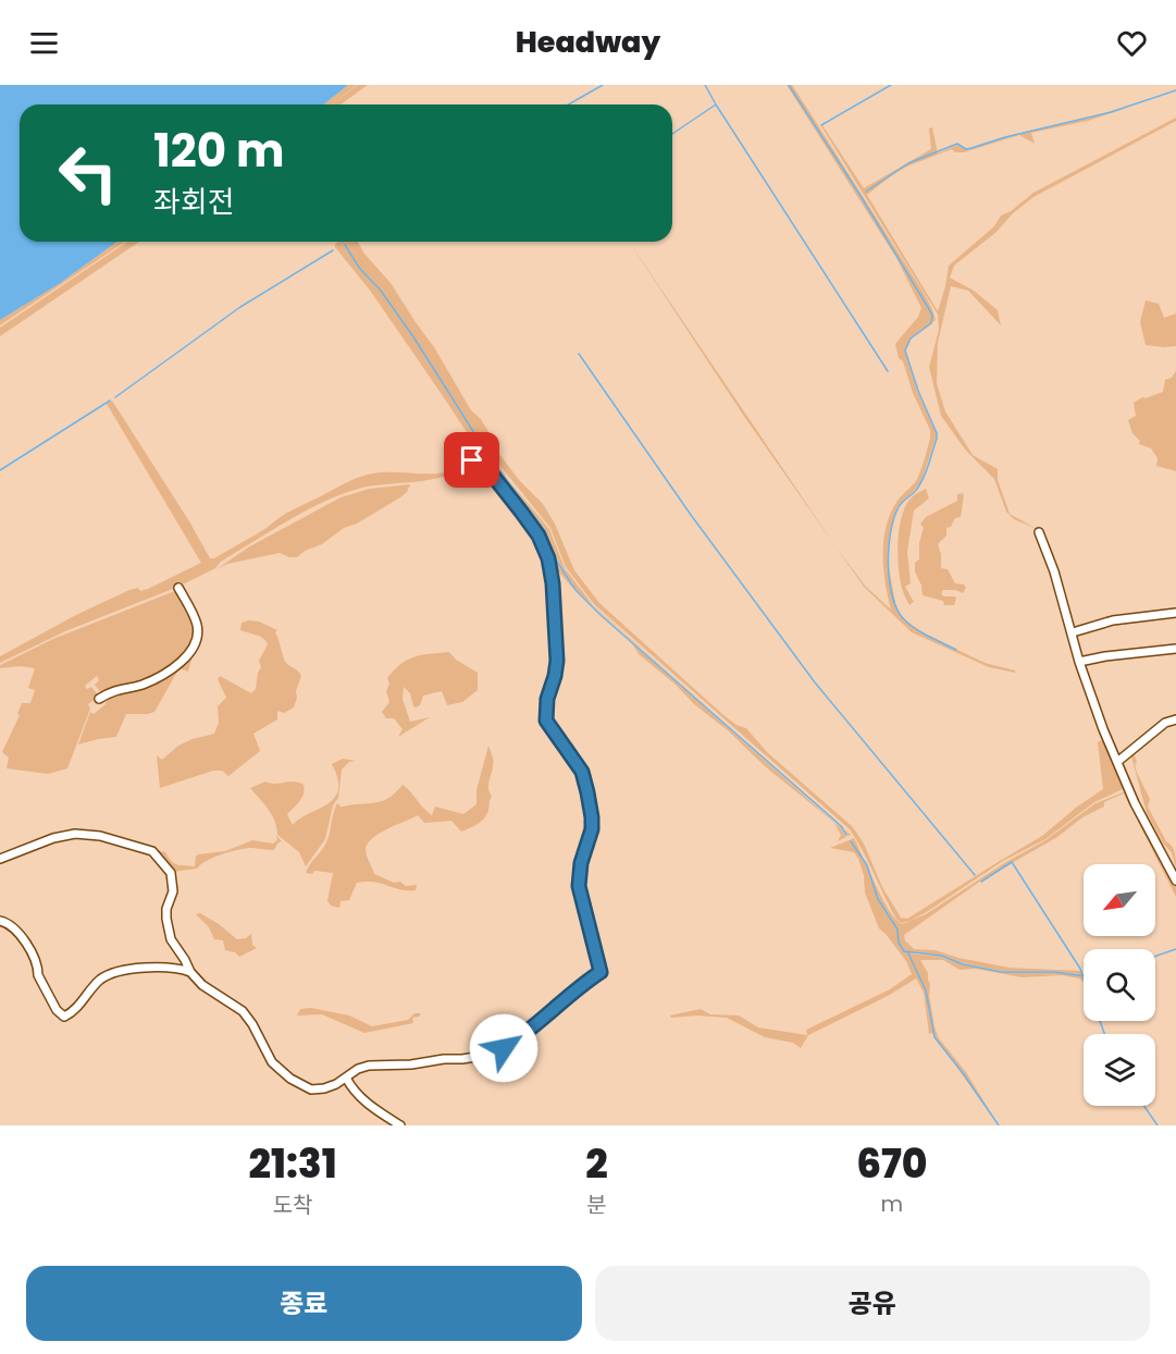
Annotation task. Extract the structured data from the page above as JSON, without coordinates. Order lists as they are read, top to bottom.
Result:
{
  "north": "bottom left",
  "page": {
    "header": "Headway",
    "turn": ["120 m", "좌회전"],
    "eta": [
      "21:31",
      "도착",
      "2",
      "분",
      "670",
      "m"
    ],
    "buttons": ["종료", "공유"]
  }
}
